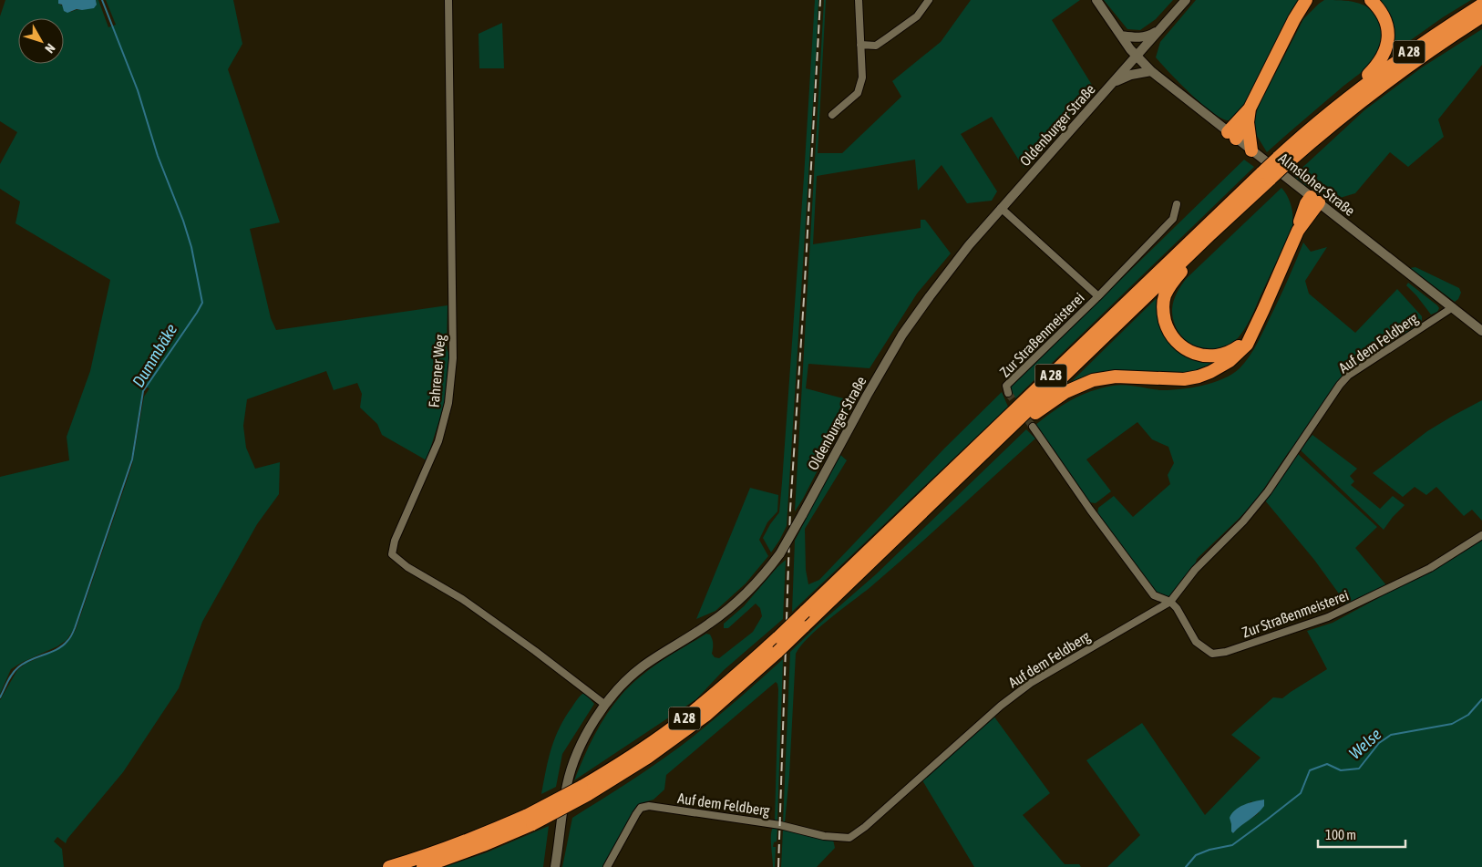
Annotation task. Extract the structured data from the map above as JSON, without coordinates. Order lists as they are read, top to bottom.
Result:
{
  "streets": {
    "highway": ["A 28"],
    "main road": ["Oldenburger Straße", "Almsloher Straße"],
    "street": ["Zur Straßenmeisterei", "Auf dem Feldberg", "Fahrener Weg"]
  },
  "crossings": [
    ["Oldenburger Straße", "Almsloher Straße"],
    ["Oldenburger Straße", "Zur Straßenmeisterei"],
    ["Oldenburger Straße", "Fahrener Weg"],
    ["Almsloher Straße", "Auf dem Feldberg"],
    ["Zur Straßenmeisterei", "Auf dem Feldberg"]
  ],
  "water": ["Dummbäke", "Welse"],
  "scale_bar": "100 m",
  "north": "bottom right"
}
